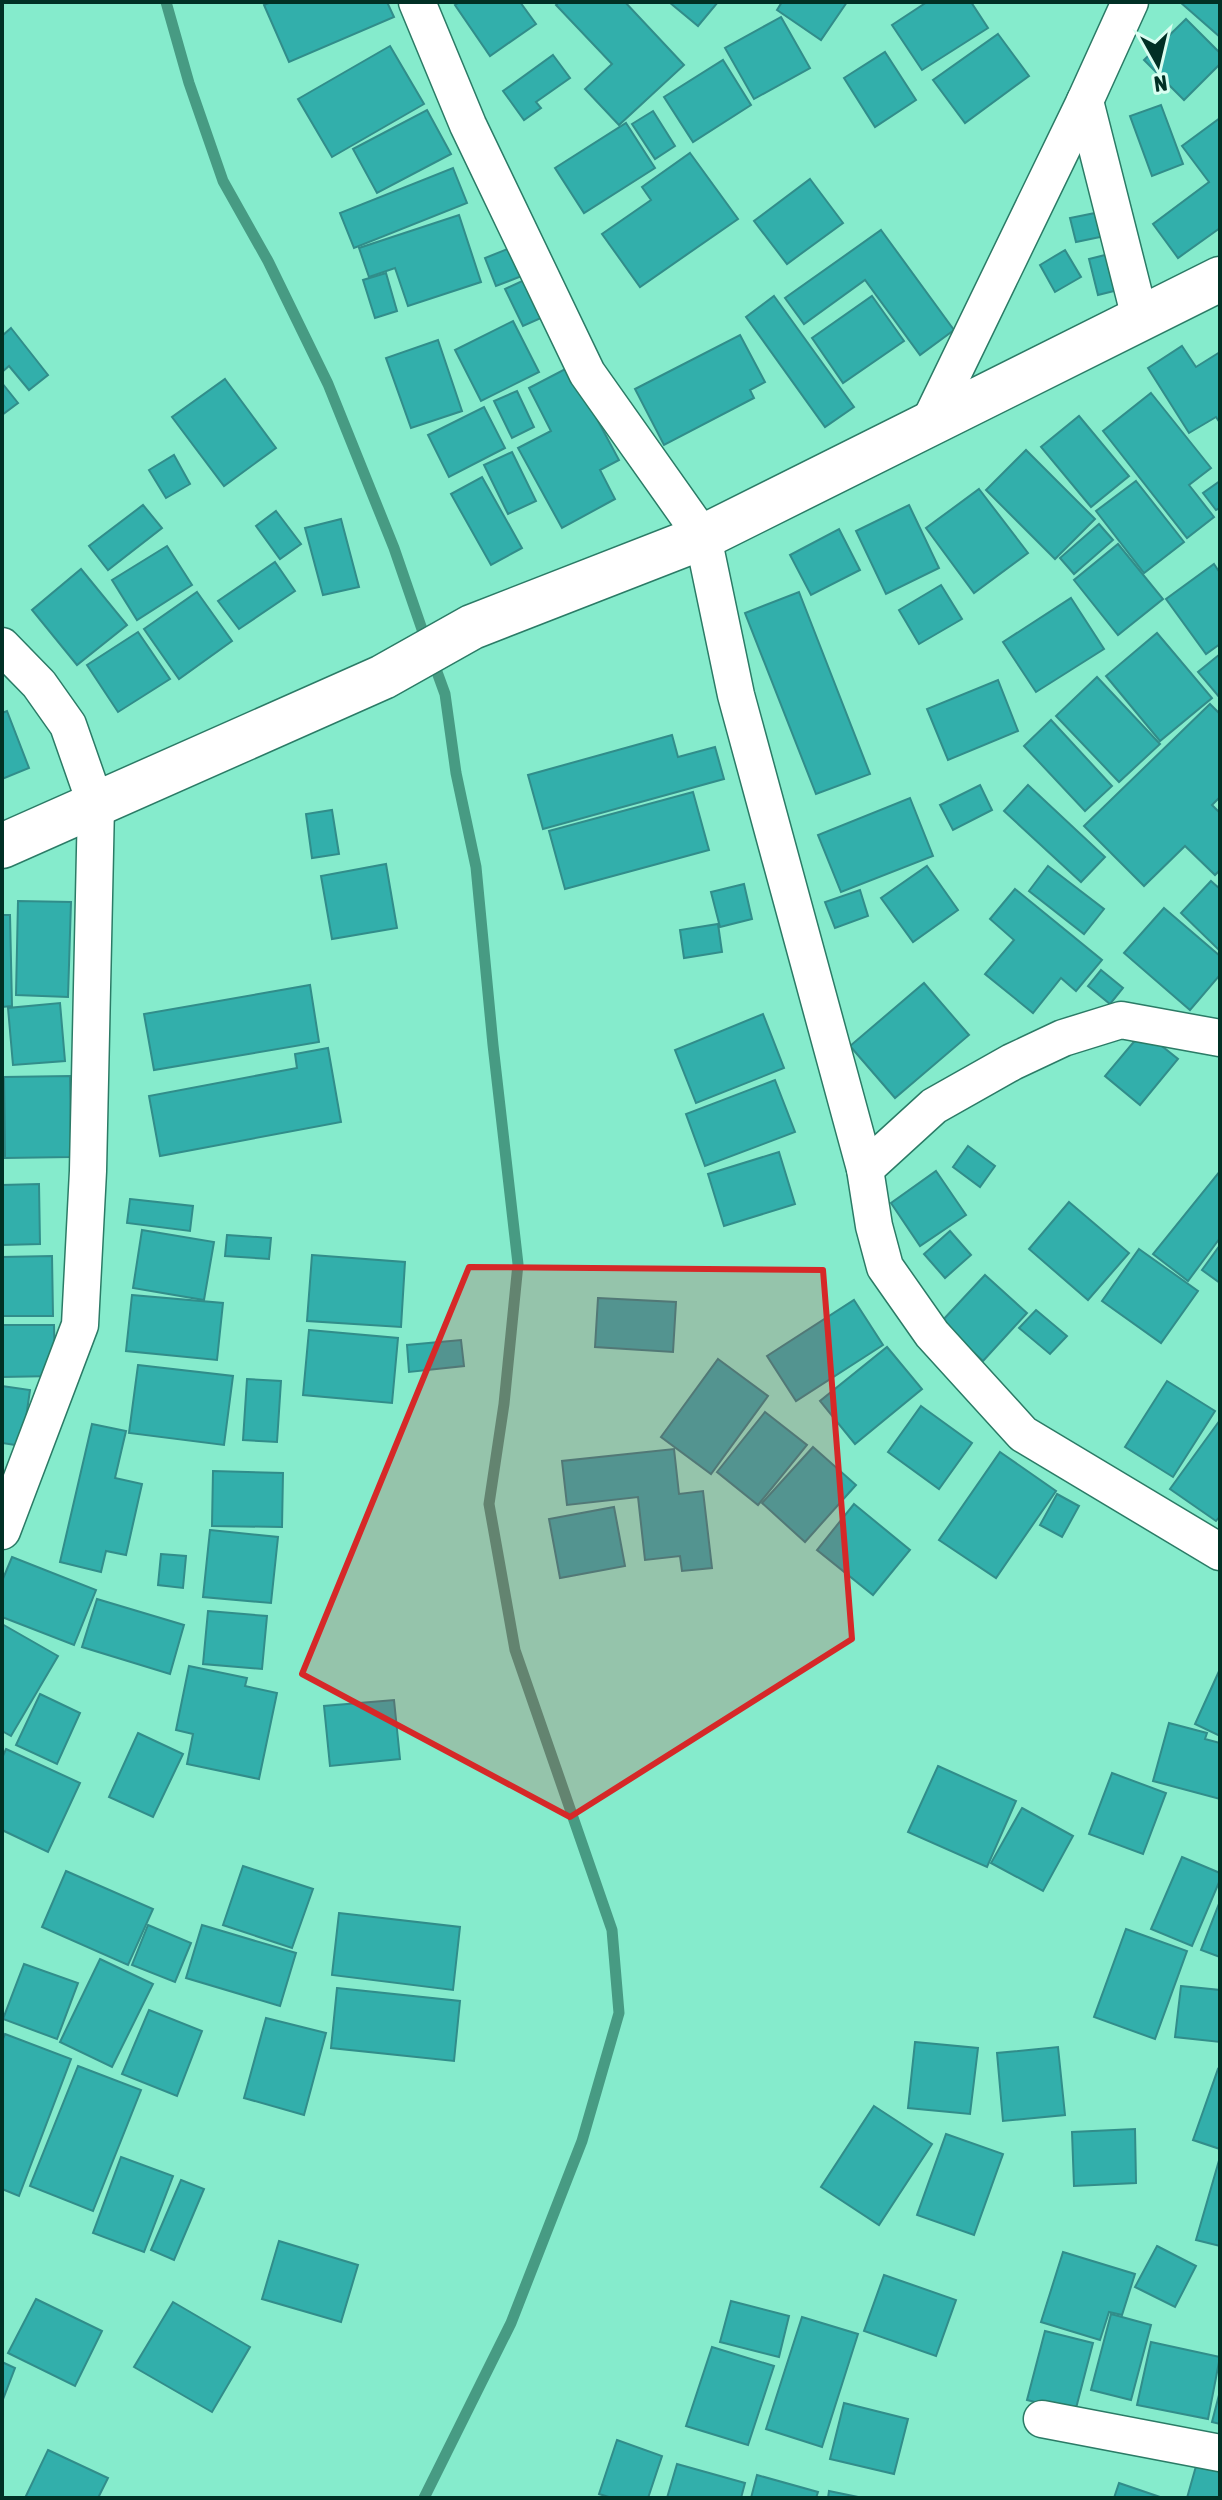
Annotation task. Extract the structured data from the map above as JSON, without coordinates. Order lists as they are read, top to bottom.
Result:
{
  "north": "bottom"
}
